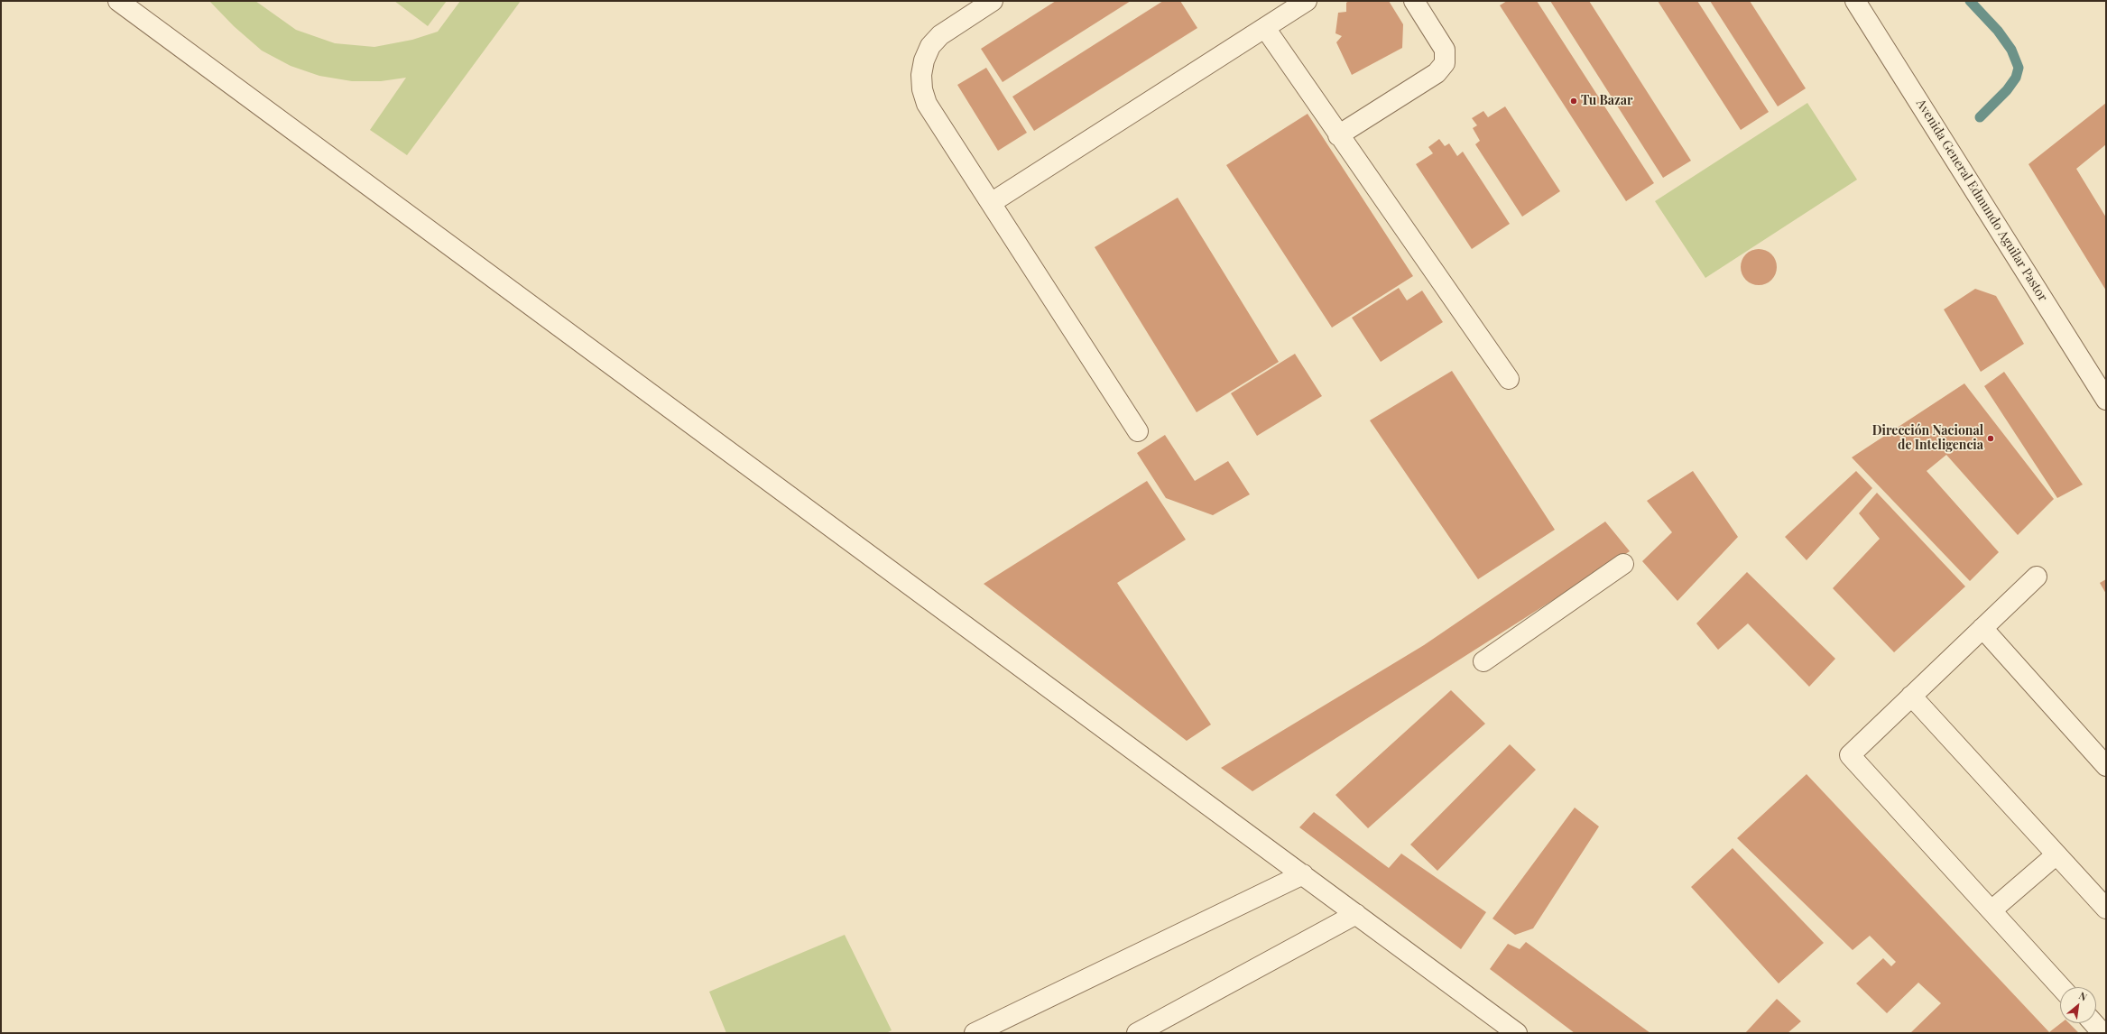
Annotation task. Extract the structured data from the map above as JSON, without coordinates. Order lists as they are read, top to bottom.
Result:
{
  "streets": {
    "street": ["Avenida General Edmundo Aguilar Pastor"]
  },
  "places": ["Tu Bazar", "Dirección Nacional de Inteligencia"],
  "north": "top right"
}
